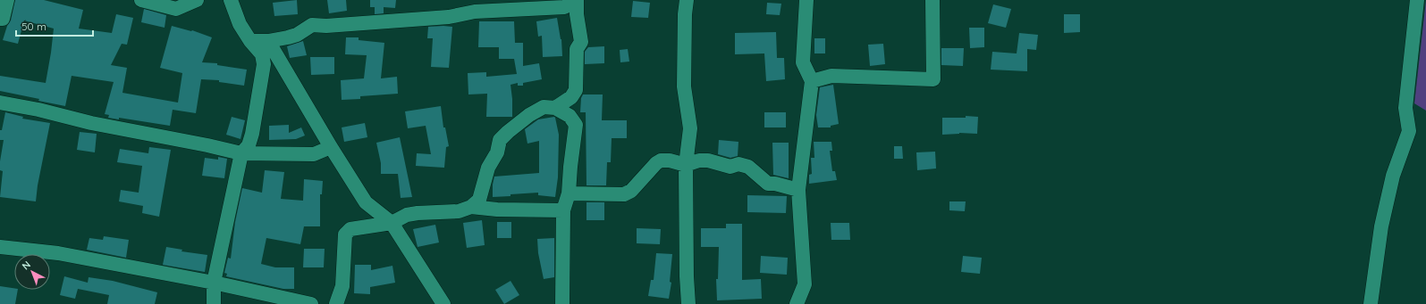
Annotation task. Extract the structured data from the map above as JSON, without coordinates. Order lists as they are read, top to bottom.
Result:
{
  "scale_bar": "50 m",
  "north": "top left"
}
